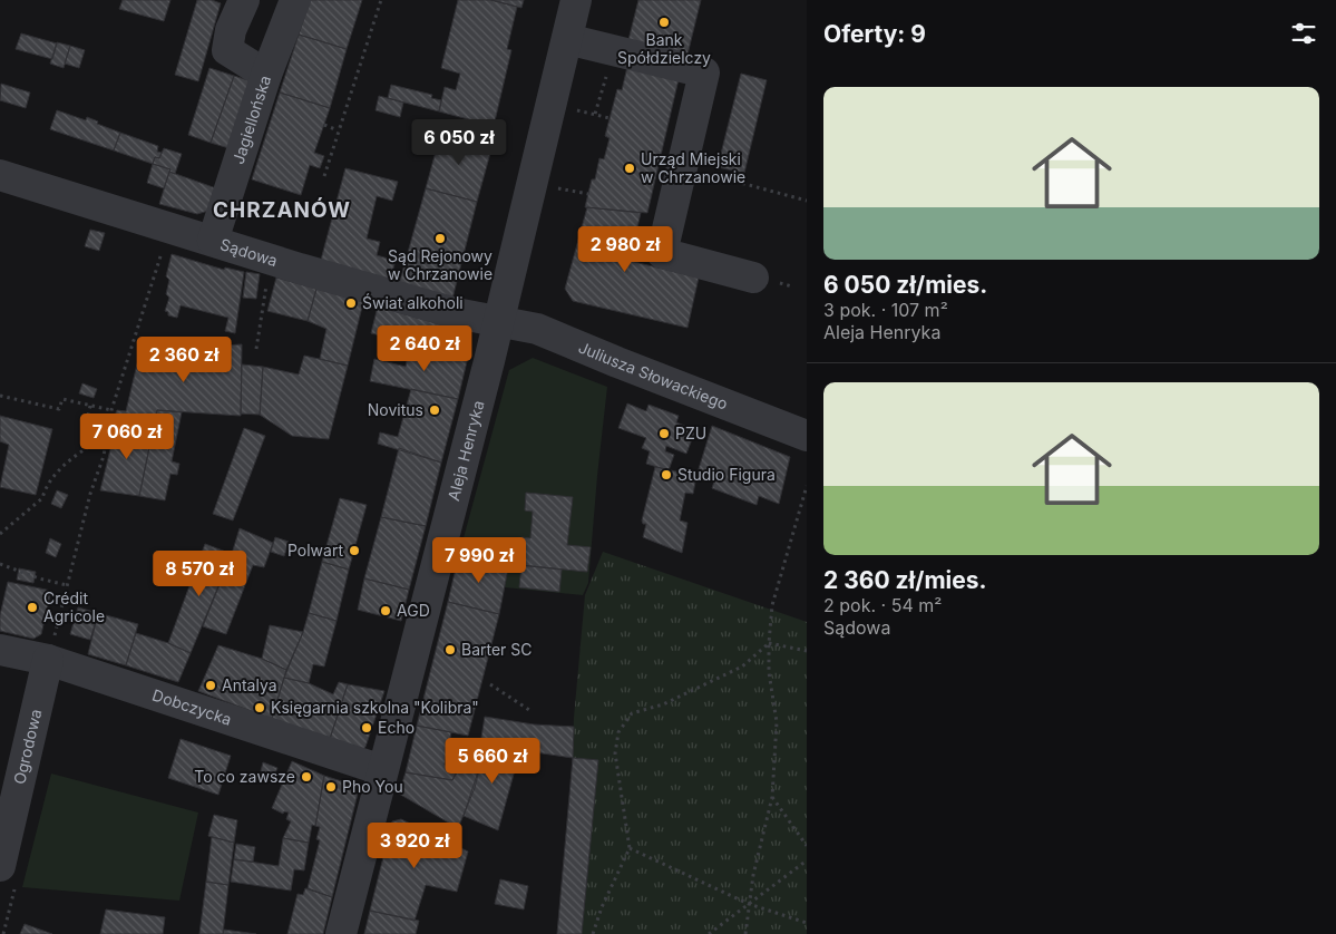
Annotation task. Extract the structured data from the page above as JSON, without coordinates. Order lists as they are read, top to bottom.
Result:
{
  "streets": {
    "street": [
      "Jagiellońska",
      "Sądowa",
      "Juliusza Słowackiego",
      "Aleja Henryka",
      "Dobczycka",
      "Ogrodowa"
    ]
  },
  "crossings": [
    ["Jagiellońska", "Sądowa"],
    ["Sądowa", "Juliusza Słowackiego"],
    ["Sądowa", "Aleja Henryka"],
    ["Juliusza Słowackiego", "Aleja Henryka"],
    ["Aleja Henryka", "Dobczycka"],
    ["Dobczycka", "Ogrodowa"]
  ],
  "districts": ["CHRZANÓW"],
  "places": [
    "Bank Spółdzielczy",
    "Urząd Miejski w Chrzanowie",
    "Sąd Rejonowy w Chrzanowie",
    "Świat alkoholi",
    "Novitus",
    "PZU",
    "Studio Figura",
    "Polwart",
    "Crédit Agricole",
    "AGD",
    "Barter SC",
    "Antalya",
    "Księgarnia szkolna \"Kolibra\"",
    "Echo",
    "To co zawsze",
    "Pho You"
  ],
  "page": {
    "heading": "Oferty: 9",
    "list": [
      {
        "name": "6 050 zł/mies.",
        "note": "3 pok. · 107 m² · Aleja Henryka"
      },
      {
        "name": "2 360 zł/mies.",
        "note": "2 pok. · 54 m² · Sądowa"
      }
    ],
    "price": [
      "6 050 zł",
      "2 980 zł",
      "2 640 zł",
      "2 360 zł",
      "7 060 zł",
      "7 990 zł",
      "8 570 zł",
      "5 660 zł",
      "3 920 zł"
    ]
  }
}
